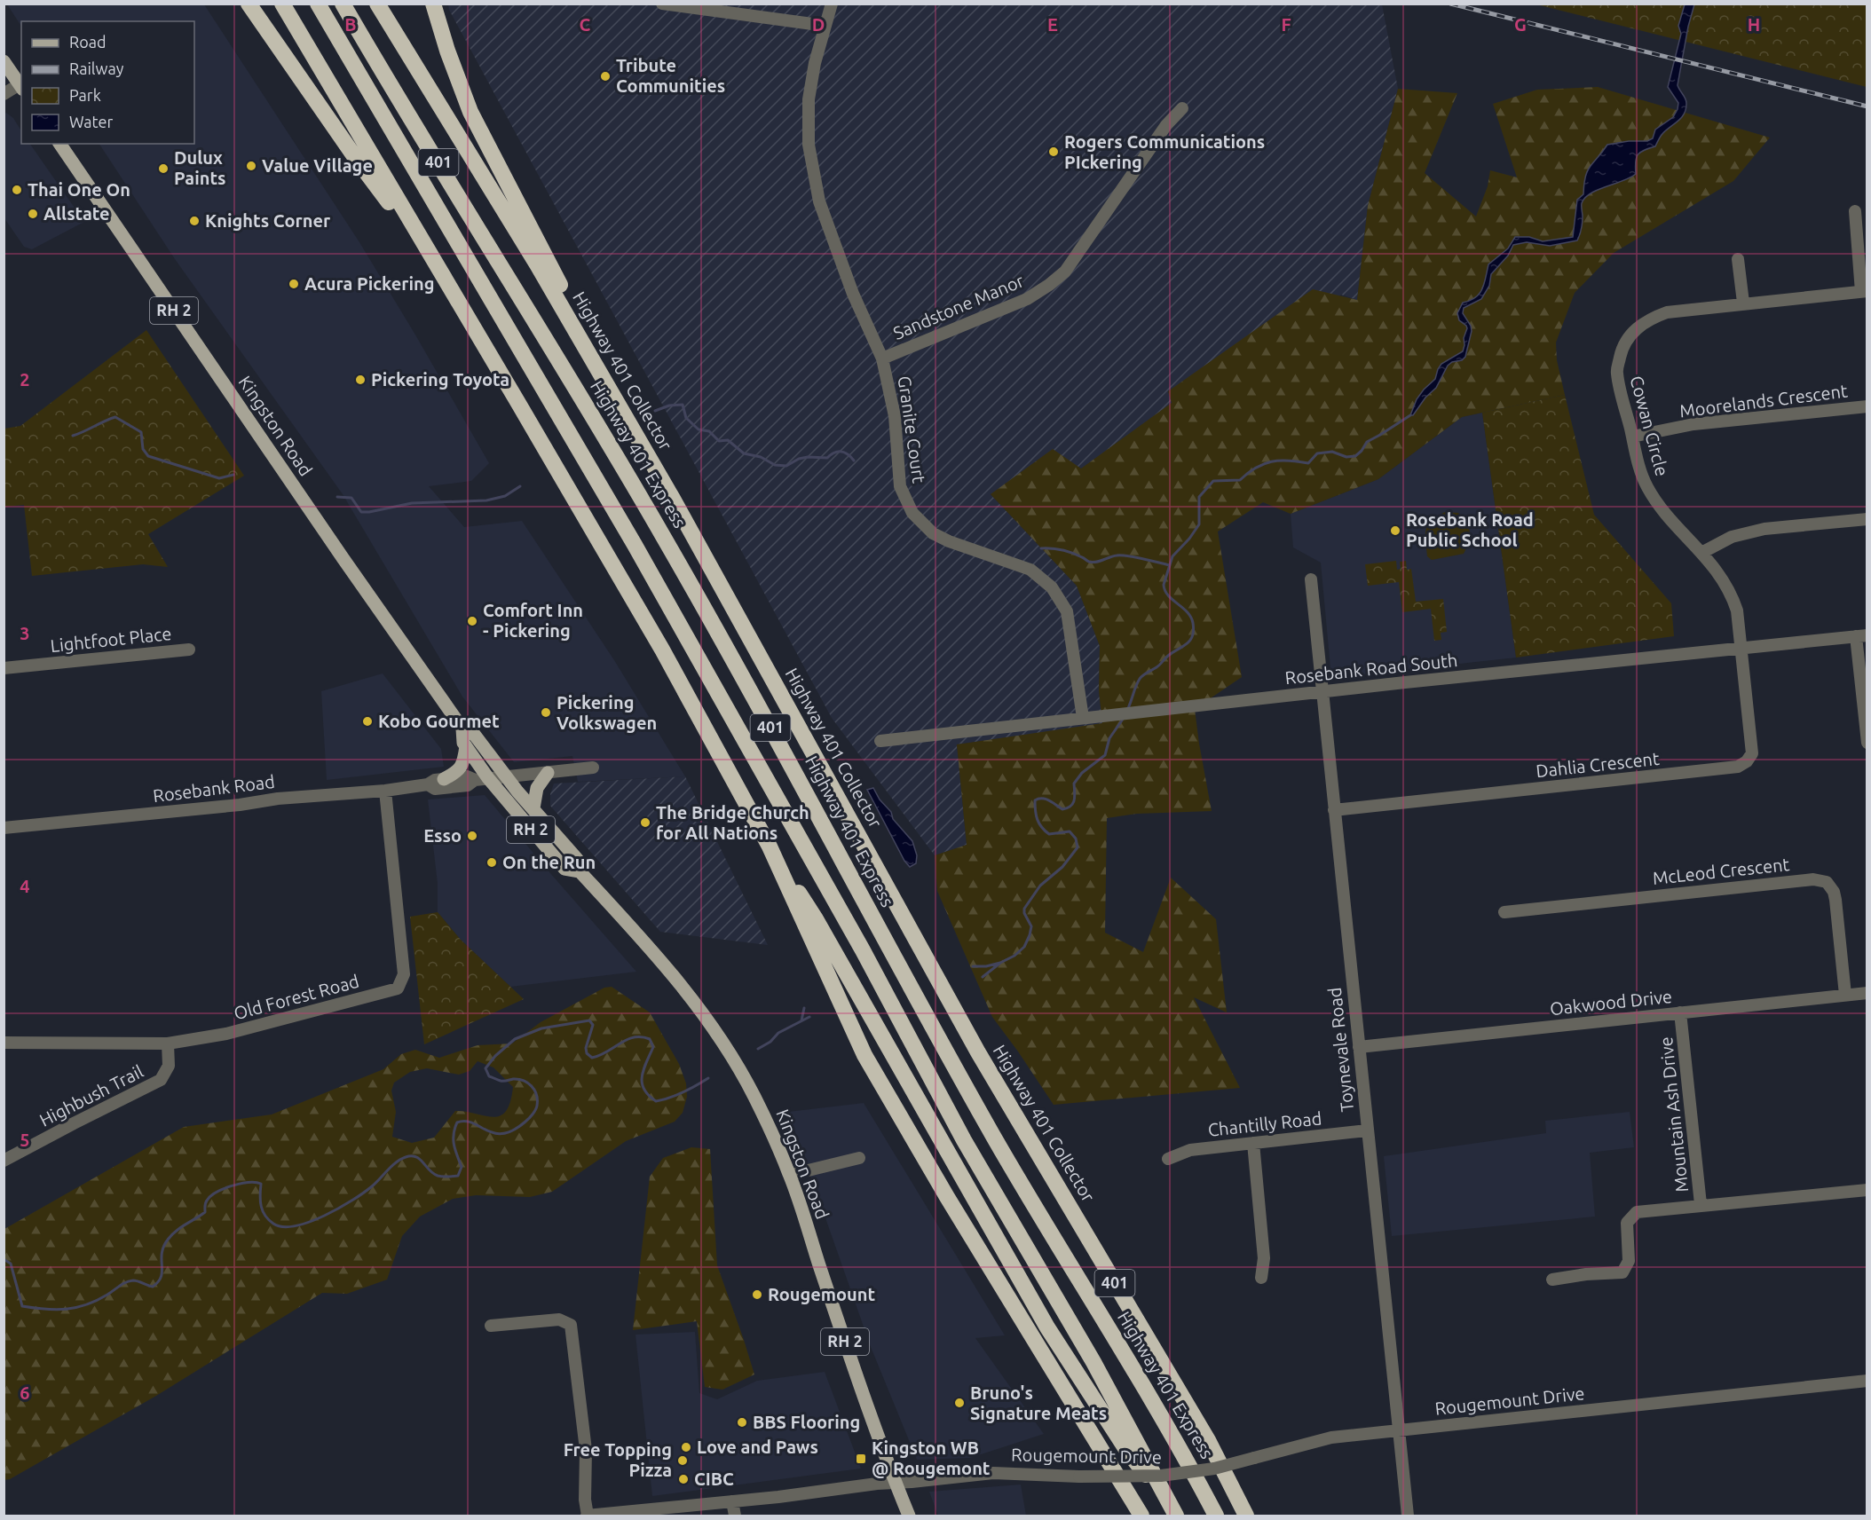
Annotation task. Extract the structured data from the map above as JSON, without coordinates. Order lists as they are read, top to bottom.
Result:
{
  "streets": {
    "highway": ["401", "Highway 401 Collector", "Highway 401 Express"],
    "main road": ["RH 2", "Kingston Road"],
    "street": [
      "Sandstone Manor",
      "Moorelands Crescent",
      "Cowan Circle",
      "Granite Court",
      "Lightfoot Place",
      "Rosebank Road South",
      "Dahlia Crescent",
      "Rosebank Road",
      "McLeod Crescent",
      "Old Forest Road",
      "Oakwood Drive",
      "Toynevale Road",
      "Highbush Trail",
      "Mountain Ash Drive",
      "Chantilly Road",
      "Rougemount Drive"
    ]
  },
  "crossings": [
    ["Sandstone Manor", "Granite Court"],
    ["Moorelands Crescent", "Cowan Circle"],
    ["Kingston Road", "Rosebank Road"],
    ["Kingston Road", "Rougemount Drive"],
    ["Cowan Circle", "Rosebank Road South"],
    ["Cowan Circle", "Dahlia Crescent"],
    ["Granite Court", "Rosebank Road South"],
    ["Rosebank Road South", "Dahlia Crescent"],
    ["Rosebank Road South", "Toynevale Road"],
    ["Dahlia Crescent", "Toynevale Road"],
    ["Rosebank Road", "Old Forest Road"],
    ["McLeod Crescent", "Oakwood Drive"],
    ["Old Forest Road", "Highbush Trail"],
    ["Oakwood Drive", "Toynevale Road"],
    ["Oakwood Drive", "Mountain Ash Drive"],
    ["Toynevale Road", "Chantilly Road"],
    ["Toynevale Road", "Rougemount Drive"]
  ],
  "places": {
    "other": [
      "Tribute Communities",
      "Rogers Communications PIckering",
      "Value Village",
      "Dulux Paints",
      "Thai One On",
      "Allstate",
      "Knights Corner",
      "Acura Pickering",
      "Pickering Toyota",
      "Rosebank Road Public School",
      "Comfort Inn - Pickering",
      "Pickering Volkswagen",
      "Kobo Gourmet",
      "The Bridge Church for All Nations",
      "Esso",
      "On the Run",
      "Rougemount",
      "Bruno's Signature Meats",
      "BBS Flooring",
      "Love and Paws",
      "Free Topping Pizza",
      "CIBC"
    ],
    "transit": ["Kingston WB @ Rougemont"]
  },
  "legend": [
    "Road",
    "Railway",
    "Park",
    "Water"
  ],
  "grid": {
    "columns": [
      "B",
      "C",
      "D",
      "E",
      "F",
      "G",
      "H"
    ],
    "rows": [
      "2",
      "3",
      "4",
      "5",
      "6"
    ]
  }
}
